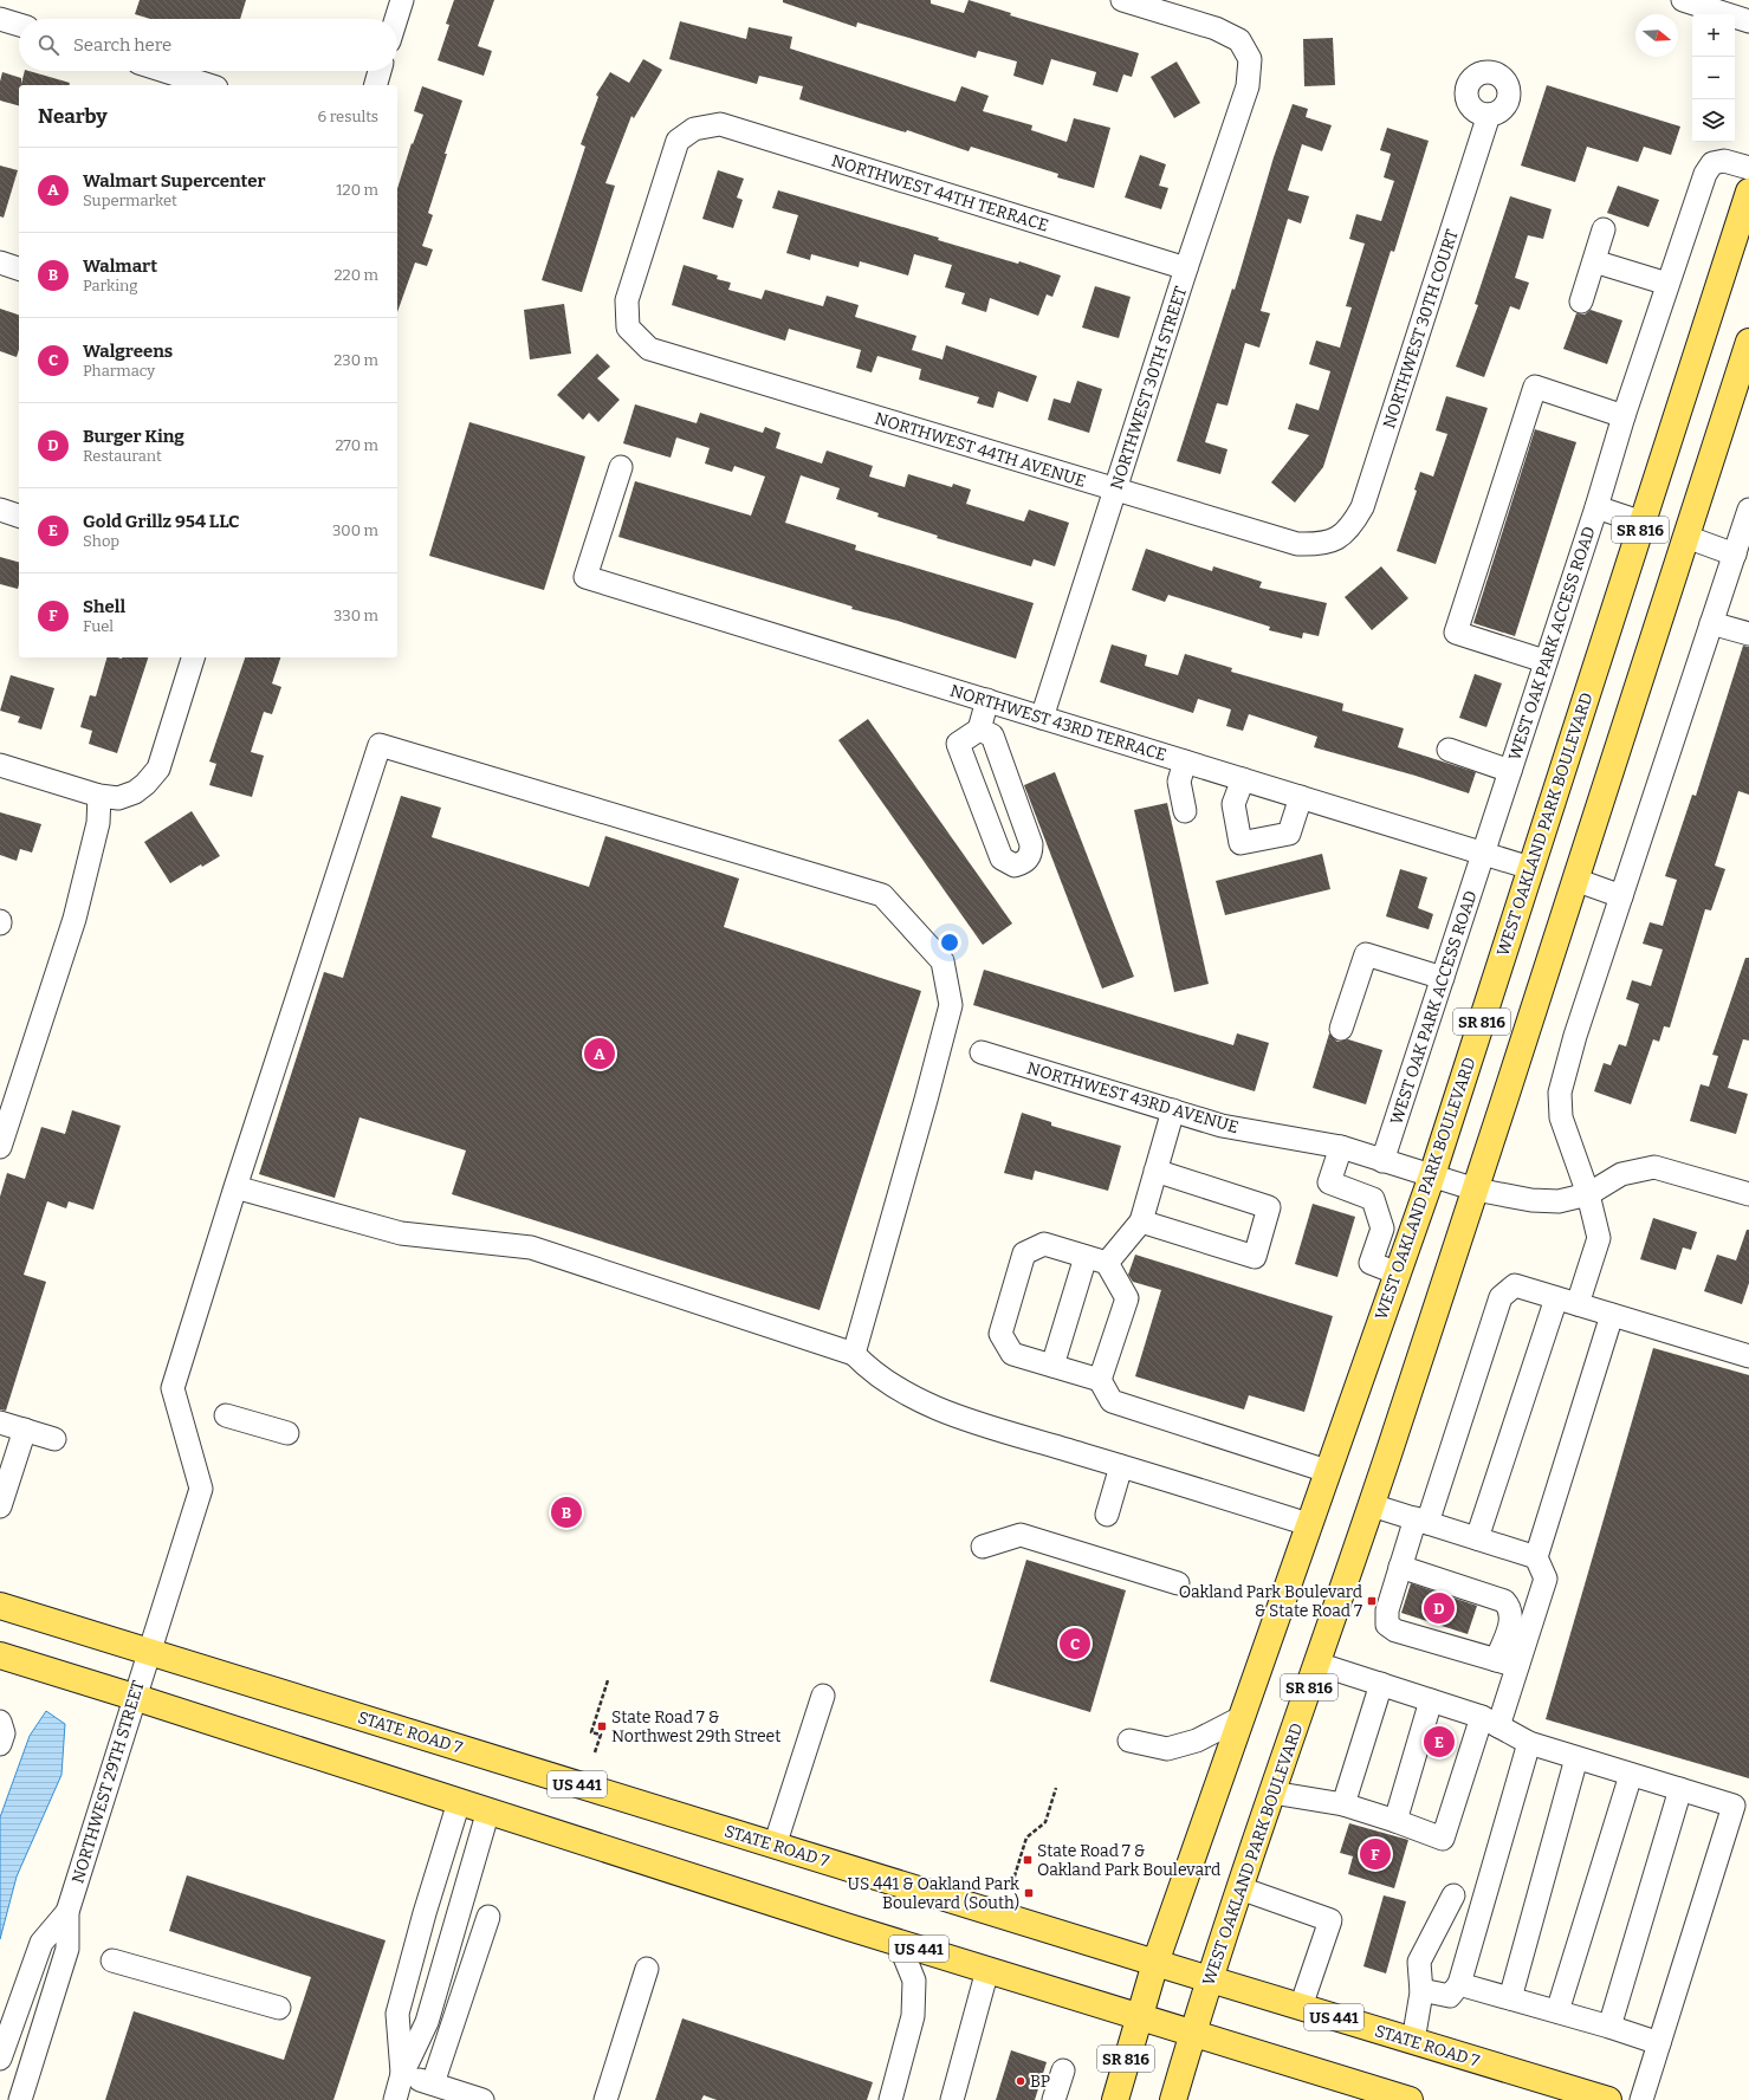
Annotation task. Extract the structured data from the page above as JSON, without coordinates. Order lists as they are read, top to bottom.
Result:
{
  "streets": {
    "main road": [
      "SR 816",
      "WEST OAKLAND PARK BOULEVARD",
      "STATE ROAD 7",
      "US 441"
    ],
    "street": [
      "NORTHWEST 44TH TERRACE",
      "NORTHWEST 30TH COURT",
      "NORTHWEST 30TH STREET",
      "NORTHWEST 44TH AVENUE",
      "WEST OAK PARK ACCESS ROAD",
      "NORTHWEST 43RD TERRACE",
      "NORTHWEST 43RD AVENUE",
      "NORTHWEST 29TH STREET"
    ]
  },
  "crossings": [
    ["NORTHWEST 44TH TERRACE", "NORTHWEST 30TH STREET"],
    ["NORTHWEST 44TH TERRACE", "NORTHWEST 44TH AVENUE"],
    ["NORTHWEST 30TH COURT", "NORTHWEST 44TH AVENUE"],
    ["NORTHWEST 30TH STREET", "NORTHWEST 44TH AVENUE"],
    ["NORTHWEST 30TH STREET", "NORTHWEST 43RD TERRACE"],
    ["WEST OAK PARK ACCESS ROAD", "NORTHWEST 43RD TERRACE"],
    ["WEST OAK PARK ACCESS ROAD", "NORTHWEST 43RD AVENUE"],
    ["NORTHWEST 43RD TERRACE", "WEST OAKLAND PARK BOULEVARD"],
    ["WEST OAKLAND PARK BOULEVARD", "NORTHWEST 43RD AVENUE"],
    ["WEST OAKLAND PARK BOULEVARD", "STATE ROAD 7"],
    ["WEST OAKLAND PARK BOULEVARD", "US 441"],
    ["STATE ROAD 7", "NORTHWEST 29TH STREET"],
    ["NORTHWEST 29TH STREET", "US 441"]
  ],
  "places": {
    "transit": [
      "Oakland Park Boulevard & State Road 7",
      "State Road 7 & Northwest 29th Street",
      "State Road 7 & Oakland Park Boulevard",
      "US 441 & Oakland Park Boulevard (South)"
    ],
    "other": ["BP"]
  },
  "north": "right",
  "page": {
    "map_buttons": ["+", "−"],
    "search": "Search here",
    "heading": ["Nearby", "6 results"],
    "list": [
      {
        "mark": "A",
        "name": "Walmart Supercenter",
        "note": "Supermarket",
        "value": "120 m"
      },
      {
        "mark": "B",
        "name": "Walmart",
        "note": "Parking",
        "value": "220 m"
      },
      {
        "mark": "C",
        "name": "Walgreens",
        "note": "Pharmacy",
        "value": "230 m"
      },
      {
        "mark": "D",
        "name": "Burger King",
        "note": "Restaurant",
        "value": "270 m"
      },
      {
        "mark": "E",
        "name": "Gold Grillz 954 LLC",
        "note": "Shop",
        "value": "300 m"
      },
      {
        "mark": "F",
        "name": "Shell",
        "note": "Fuel",
        "value": "330 m"
      }
    ],
    "pins": [
      "A",
      "B",
      "D",
      "C",
      "E",
      "F"
    ]
  }
}
